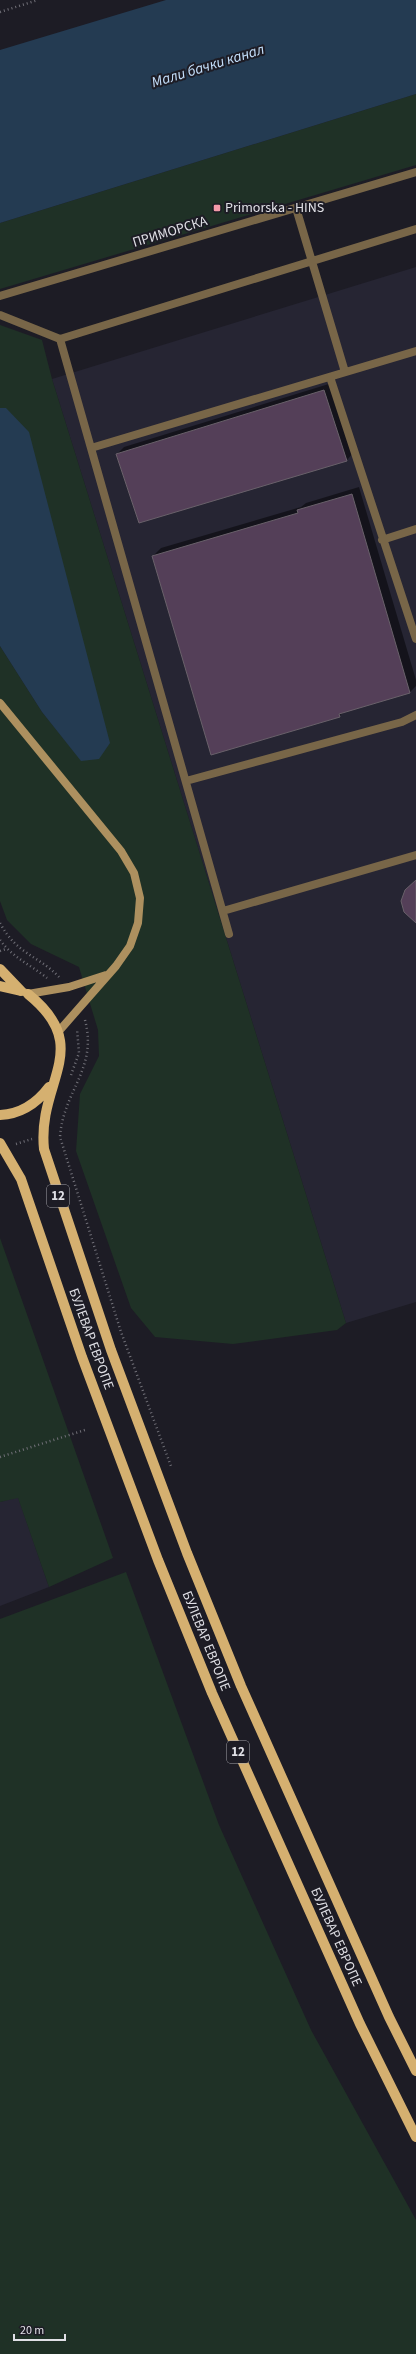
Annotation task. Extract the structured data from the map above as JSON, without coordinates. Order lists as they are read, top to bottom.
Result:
{
  "streets": {
    "main road": ["12", "БУЛЕВАР ЕВРОПЕ"],
    "street": ["ПРИМОРСКА"]
  },
  "water": ["Мали бачки канал"],
  "places": {
    "transit": ["Primorska - HINS"]
  },
  "scale_bar": "20 m"
}
